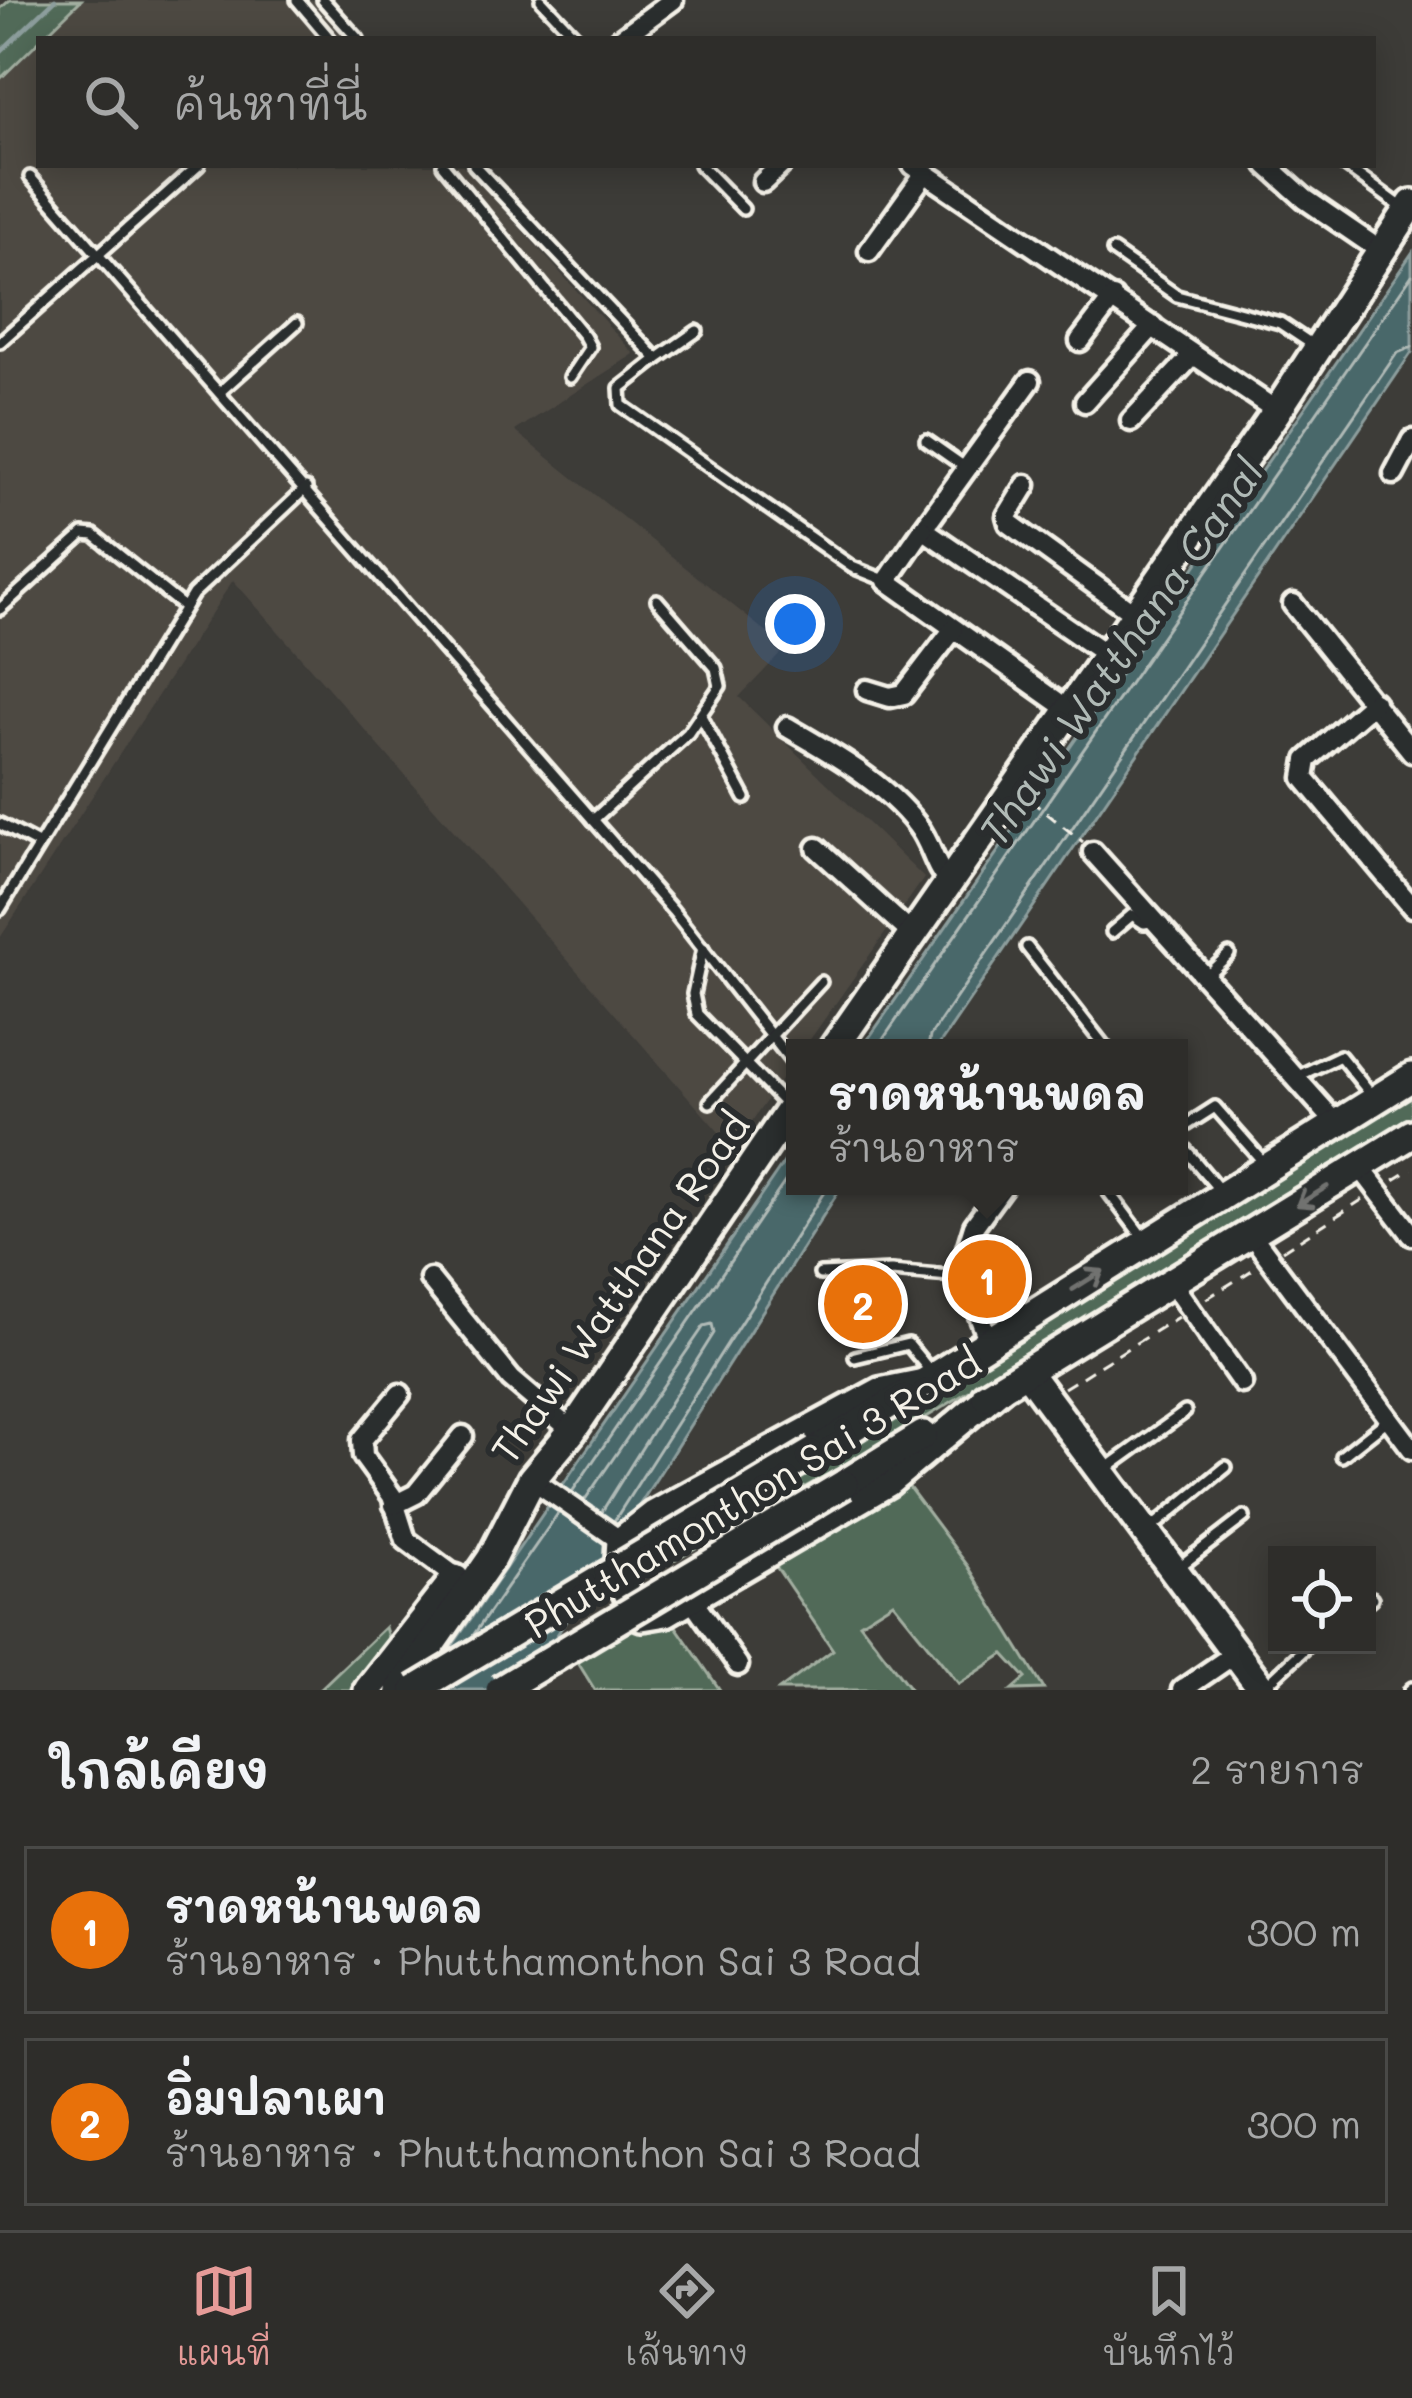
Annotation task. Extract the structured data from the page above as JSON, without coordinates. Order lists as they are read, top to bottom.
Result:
{
  "streets": {
    "main road": ["Thawi Watthana Road", "Phutthamonthon Sai 3 Road"]
  },
  "water": ["Thawi Watthana Canal"],
  "page": {
    "search": "ค้นหาที่นี่",
    "popup": ["ราดหน้านพดล", "ร้านอาหาร"],
    "pins": ["1", "2"],
    "heading": ["ใกล้เคียง", "2 รายการ"],
    "list": [
      {
        "mark": "1",
        "name": "ราดหน้านพดล",
        "note": "ร้านอาหาร · Phutthamonthon Sai 3 Road",
        "value": "300 m"
      },
      {
        "mark": "2",
        "name": "อิ่มปลาเผา",
        "note": "ร้านอาหาร · Phutthamonthon Sai 3 Road",
        "value": "300 m"
      }
    ],
    "nav": ["แผนที่", "เส้นทาง", "บันทึกไว้"]
  }
}
